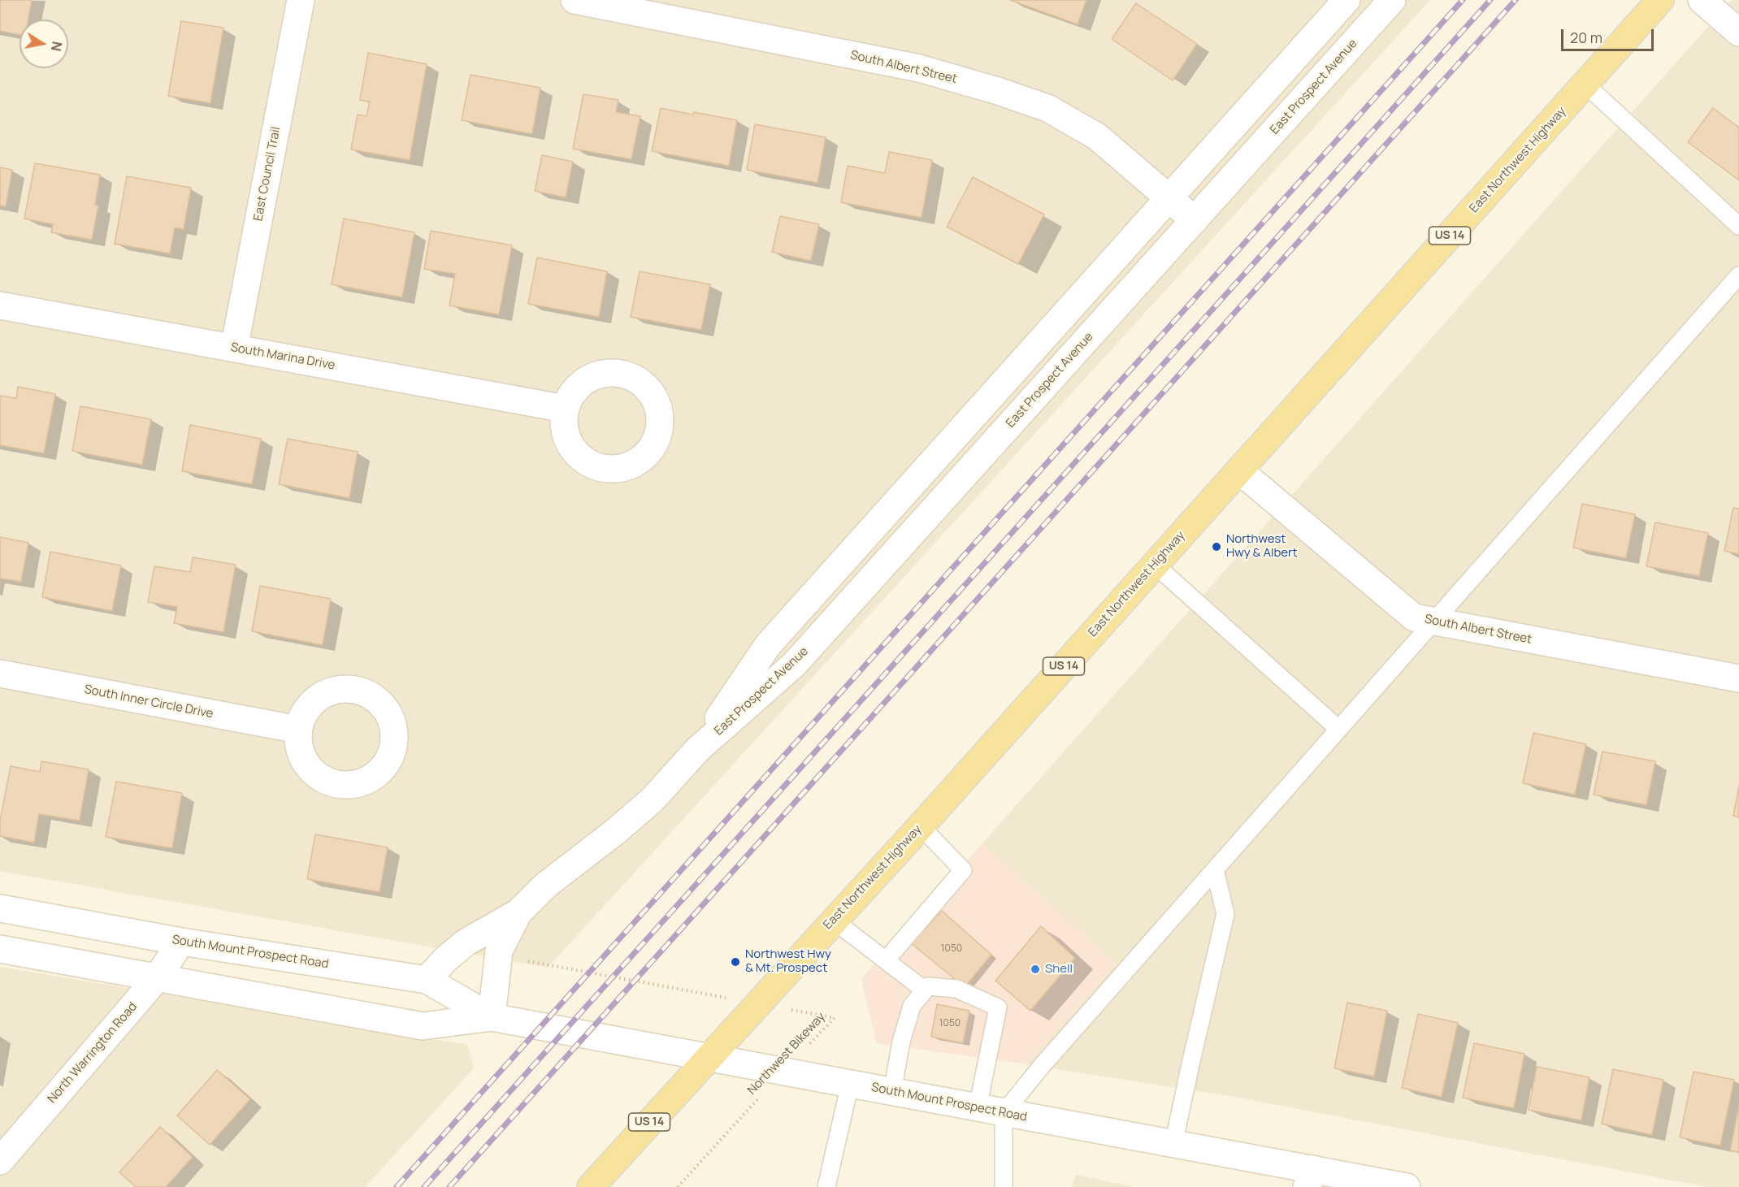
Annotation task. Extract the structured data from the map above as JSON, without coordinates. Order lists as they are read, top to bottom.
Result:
{
  "streets": {
    "main road": ["East Northwest Highway", "US 14"],
    "street": [
      "South Albert Street",
      "East Prospect Avenue",
      "East Council Trail",
      "South Marina Drive",
      "South Inner Circle Drive",
      "South Mount Prospect Road",
      "North Warrington Road"
    ],
    "path": ["Northwest Bikeway"]
  },
  "crossings": [
    ["South Albert Street", "East Prospect Avenue"],
    ["South Albert Street", "East Northwest Highway"],
    ["East Prospect Avenue", "South Mount Prospect Road"],
    ["East Northwest Highway", "South Mount Prospect Road"],
    ["East Northwest Highway", "Northwest Bikeway"],
    ["East Council Trail", "South Marina Drive"],
    ["South Mount Prospect Road", "North Warrington Road"],
    ["South Mount Prospect Road", "Northwest Bikeway"]
  ],
  "places": ["Northwest Hwy & Albert", "Northwest Hwy & Mt. Prospect", "Shell"],
  "house_numbers": ["1050", "1050"],
  "scale_bar": "20 m",
  "north": "right"
}
